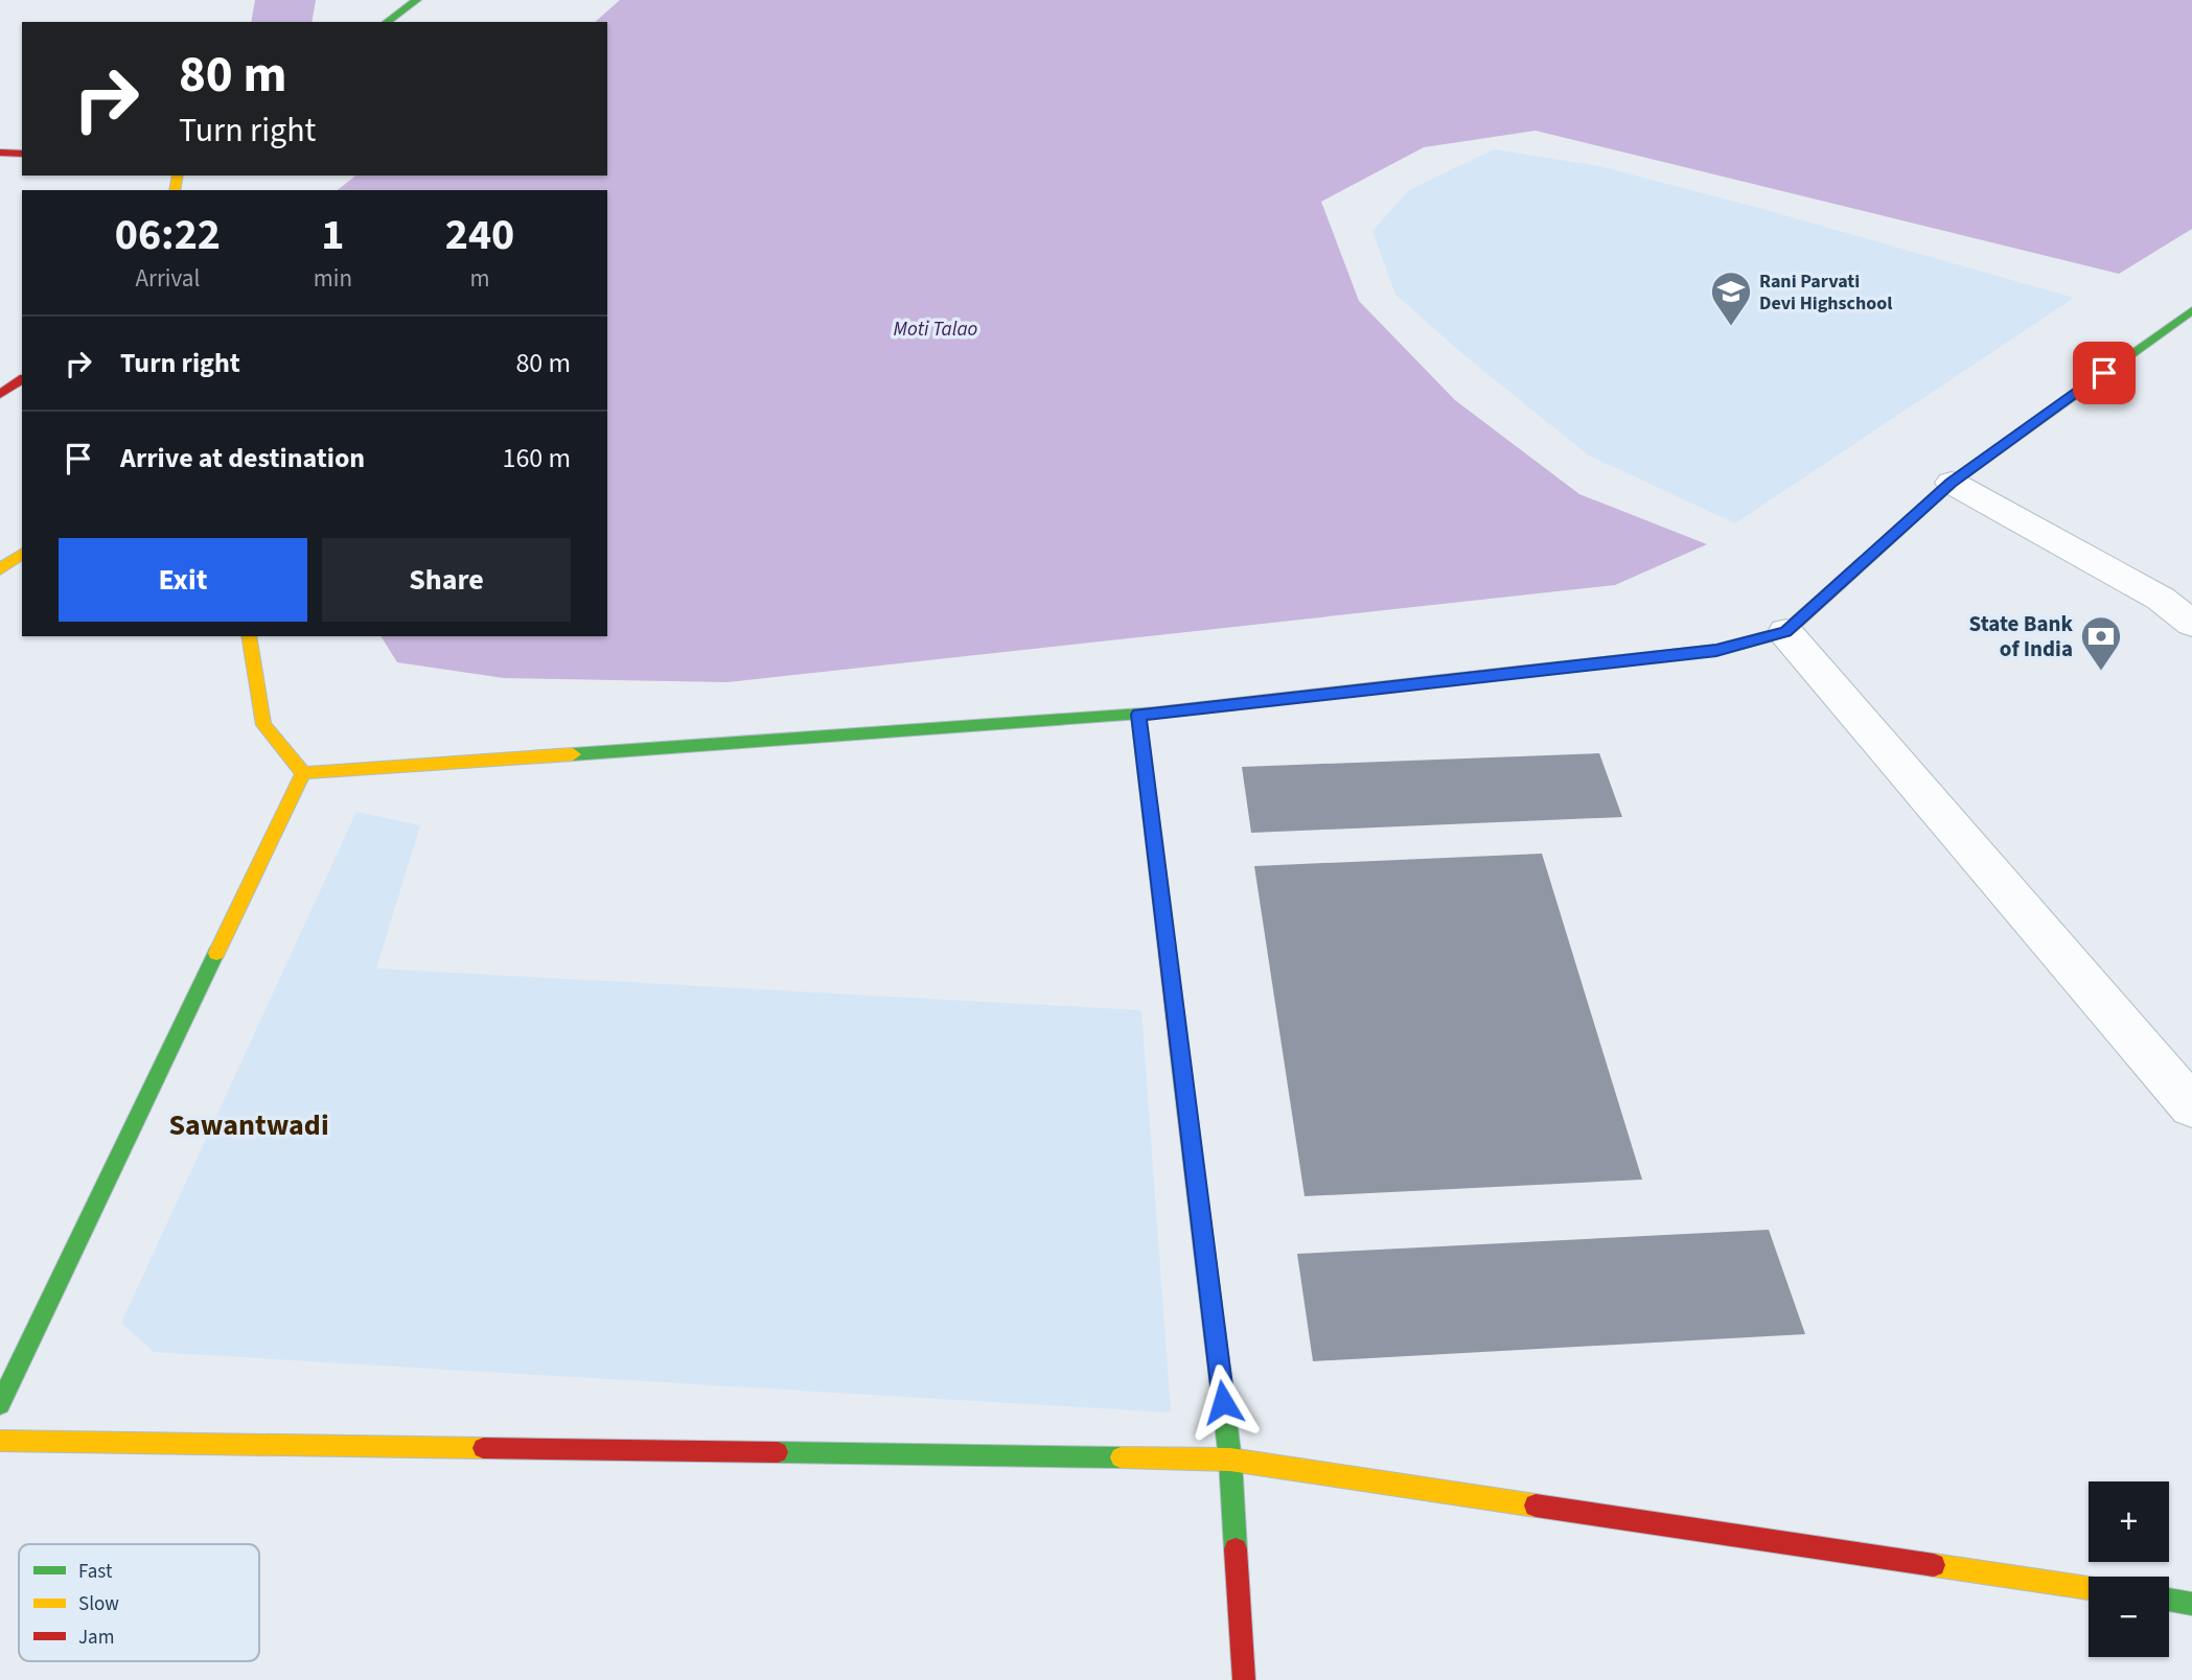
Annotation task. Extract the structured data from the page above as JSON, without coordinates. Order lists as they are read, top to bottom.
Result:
{
  "districts": ["Sawantwadi"],
  "water": ["Moti Talao"],
  "places": {
    "school or university": ["Rani Parvati Devi Highschool"],
    "bank": ["State Bank of India"]
  },
  "legend": ["Fast", "Slow", "Jam"],
  "page": {
    "turn": ["80 m", "Turn right"],
    "eta": [
      "06:22",
      "Arrival",
      "1",
      "min",
      "240",
      "m"
    ],
    "list": [
      {
        "name": "Turn right",
        "value": "80 m"
      },
      {
        "name": "Arrive at destination",
        "value": "160 m"
      }
    ],
    "buttons": ["Exit", "Share"],
    "map_buttons": ["+", "−"]
  }
}
